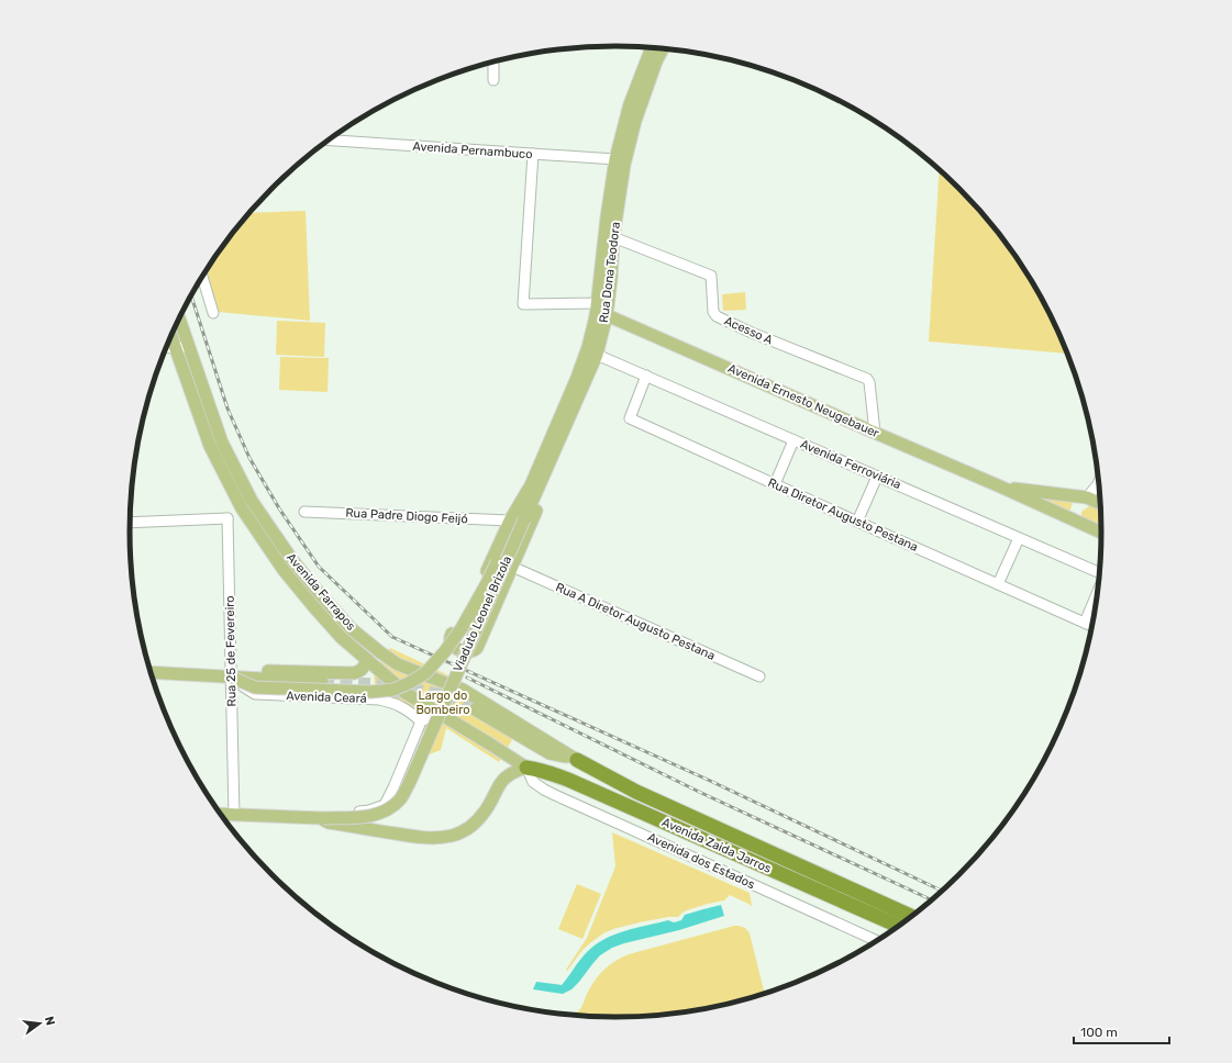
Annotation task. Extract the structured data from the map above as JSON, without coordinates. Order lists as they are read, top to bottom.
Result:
{
  "streets": {
    "highway": ["Avenida Zaida Jarros"],
    "main road": [
      "Rua Dona Teodora",
      "Avenida Ernesto Neugebauer",
      "Avenida Farrapos",
      "Viaduto Leonel Brizola",
      "Avenida Ceará"
    ],
    "street": [
      "Avenida Pernambuco",
      "Acesso A",
      "Avenida Ferroviária",
      "Rua Diretor Augusto Pestana",
      "Rua Padre Diogo Feijó",
      "Rua A Diretor Augusto Pestana",
      "Rua 25 de Fevereiro",
      "Avenida dos Estados"
    ]
  },
  "crossings": [
    ["Avenida Pernambuco", "Rua Dona Teodora"],
    ["Rua Dona Teodora", "Acesso A"],
    ["Rua Dona Teodora", "Avenida Ernesto Neugebauer"],
    ["Rua Dona Teodora", "Avenida Ferroviária"],
    ["Rua Dona Teodora", "Rua Padre Diogo Feijó"],
    ["Rua Dona Teodora", "Viaduto Leonel Brizola"],
    ["Acesso A", "Avenida Ernesto Neugebauer"],
    ["Avenida Ferroviária", "Rua Diretor Augusto Pestana"],
    ["Rua Padre Diogo Feijó", "Viaduto Leonel Brizola"],
    ["Avenida Farrapos", "Avenida Ceará"],
    ["Avenida Farrapos", "Avenida Zaida Jarros"],
    ["Avenida Farrapos", "Avenida dos Estados"],
    ["Viaduto Leonel Brizola", "Rua 25 de Fevereiro"],
    ["Viaduto Leonel Brizola", "Avenida Ceará"],
    ["Rua 25 de Fevereiro", "Avenida Ceará"],
    ["Avenida Zaida Jarros", "Avenida dos Estados"]
  ],
  "parks": ["Largo do Bombeiro"],
  "scale_bar": "100 m",
  "north": "right"
}
